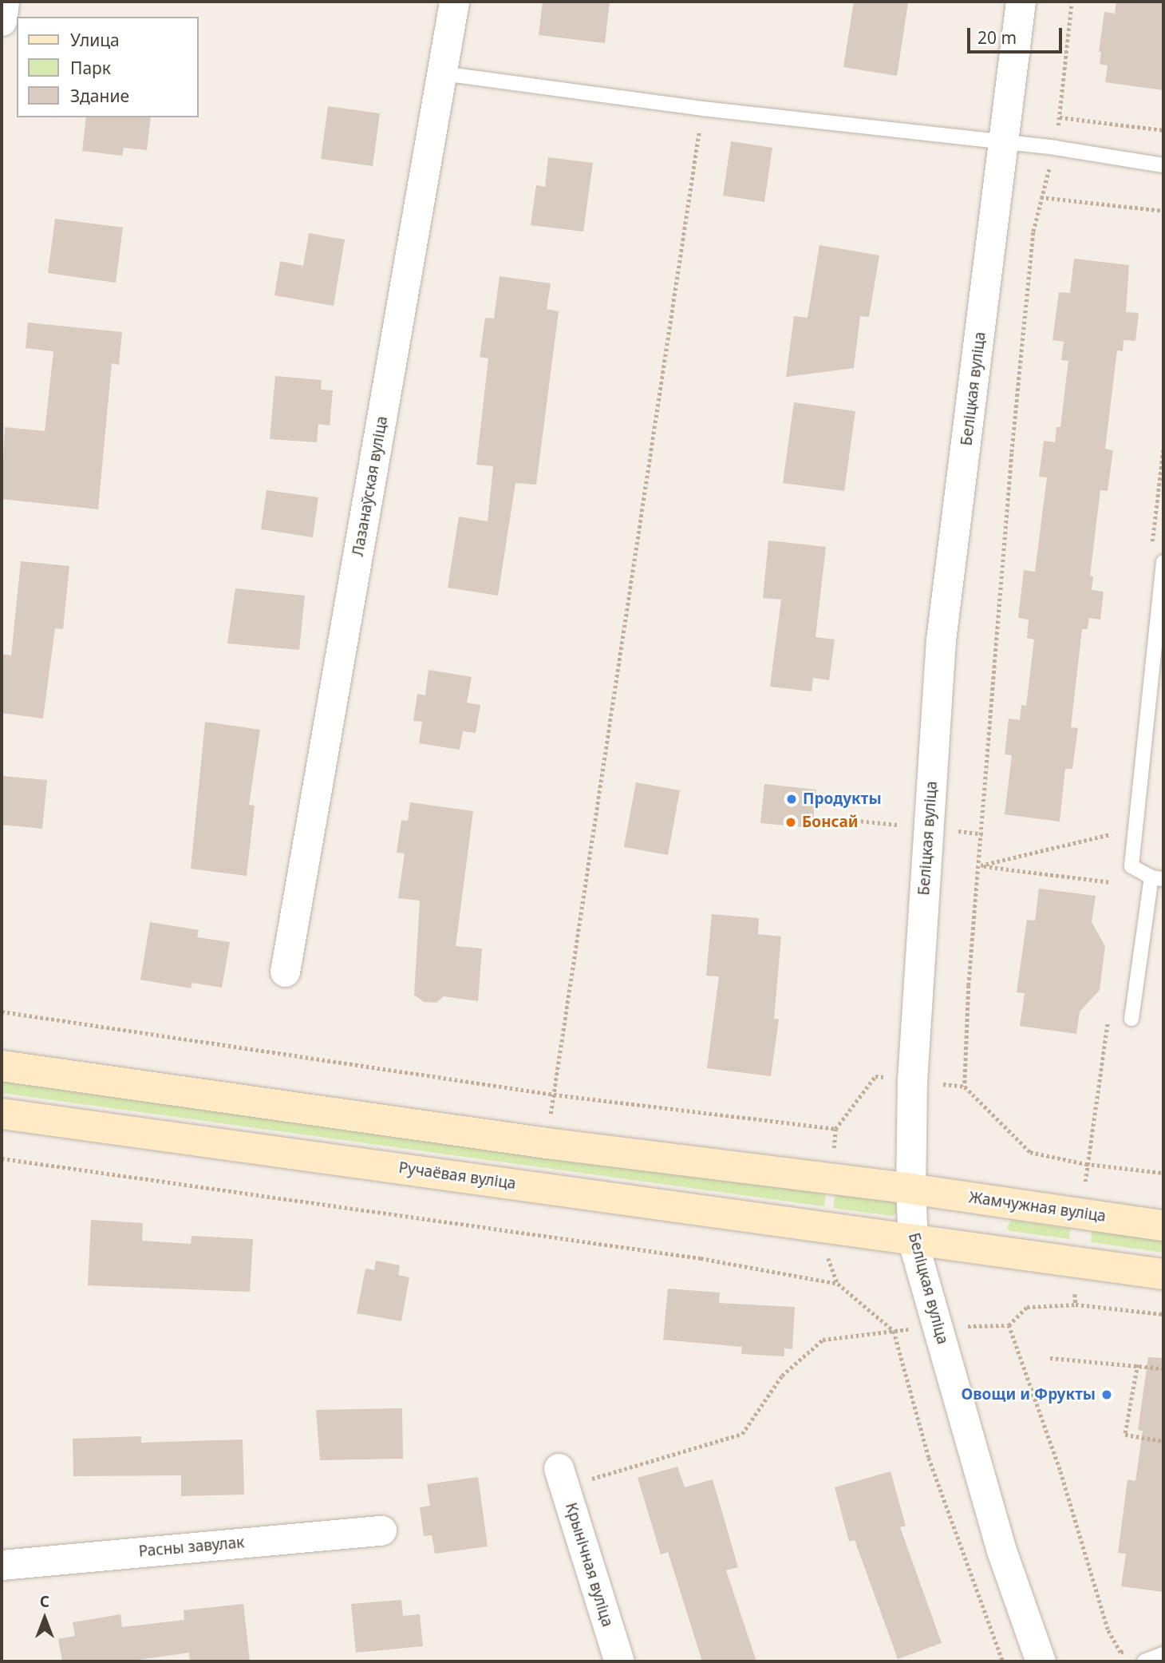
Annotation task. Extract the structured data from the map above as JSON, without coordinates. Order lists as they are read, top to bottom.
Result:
{
  "streets": {
    "main road": ["Ручаёвая вуліца", "Жамчужная вуліца"],
    "street": [
      "Беліцкая вуліца",
      "Лазанаўская вуліца",
      "Расны завулак",
      "Крынічная вуліца"
    ]
  },
  "crossings": [
    ["Беліцкая вуліца", "Ручаёвая вуліца"],
    ["Беліцкая вуліца", "Жамчужная вуліца"]
  ],
  "places": ["Продукты", "Бонсай", "Овощи и Фрукты"],
  "legend": ["Улица", "Парк", "Здание"],
  "scale_bar": "20 m",
  "north": "top"
}
